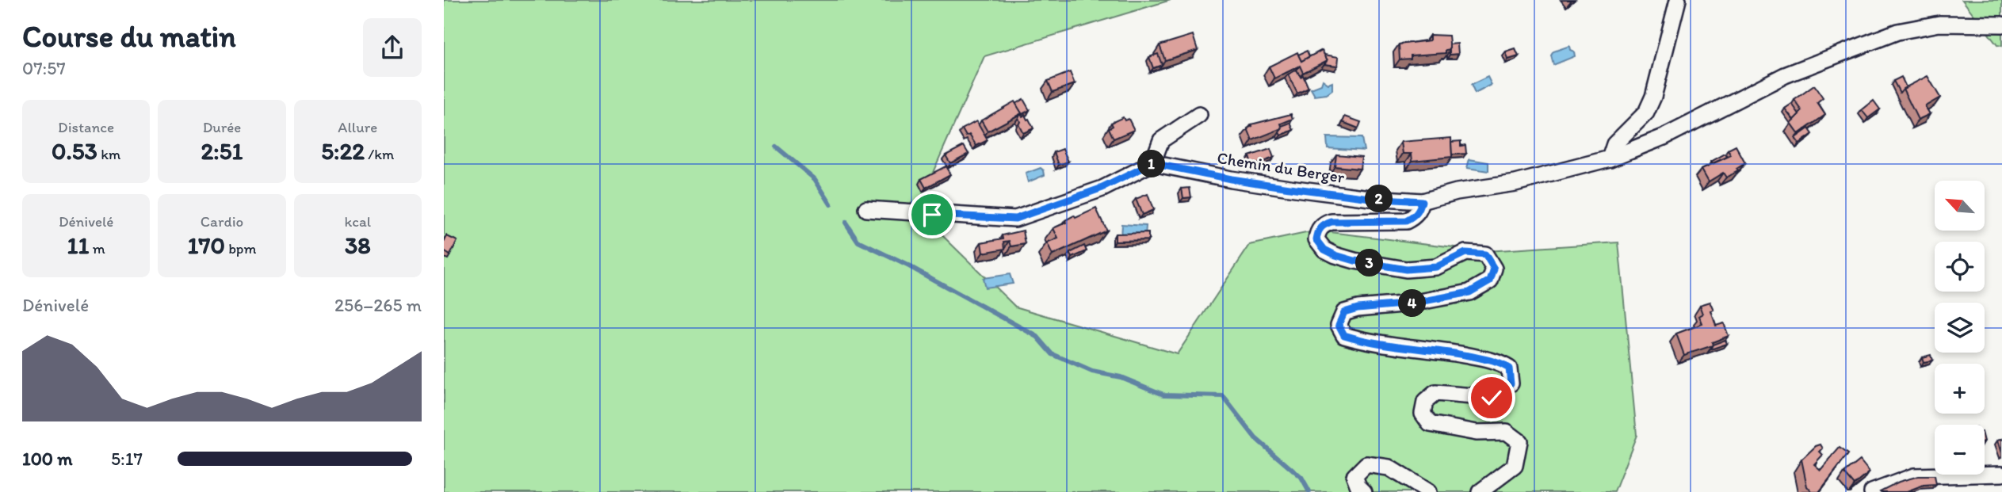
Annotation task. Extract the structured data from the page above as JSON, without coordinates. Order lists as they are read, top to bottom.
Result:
{
  "streets": {
    "street": ["Chemin du Berger"]
  },
  "north": "top left",
  "page": {
    "heading": ["Course du matin", "07:57"],
    "stats": [
      ["Distance", "0.53 km"],
      ["Durée", "2:51"],
      ["Allure", "5:22 /km"],
      ["Dénivelé", "11 m"],
      ["Cardio", "170 bpm"],
      ["kcal", "38"]
    ],
    "pins": [
      "1",
      "2",
      "3",
      "4"
    ],
    "map_buttons": ["+", "−"],
    "chart": ["Dénivelé", "256–265 m"],
    "list": [
      {
        "name": "100 m",
        "note": "5:17"
      }
    ]
  }
}
